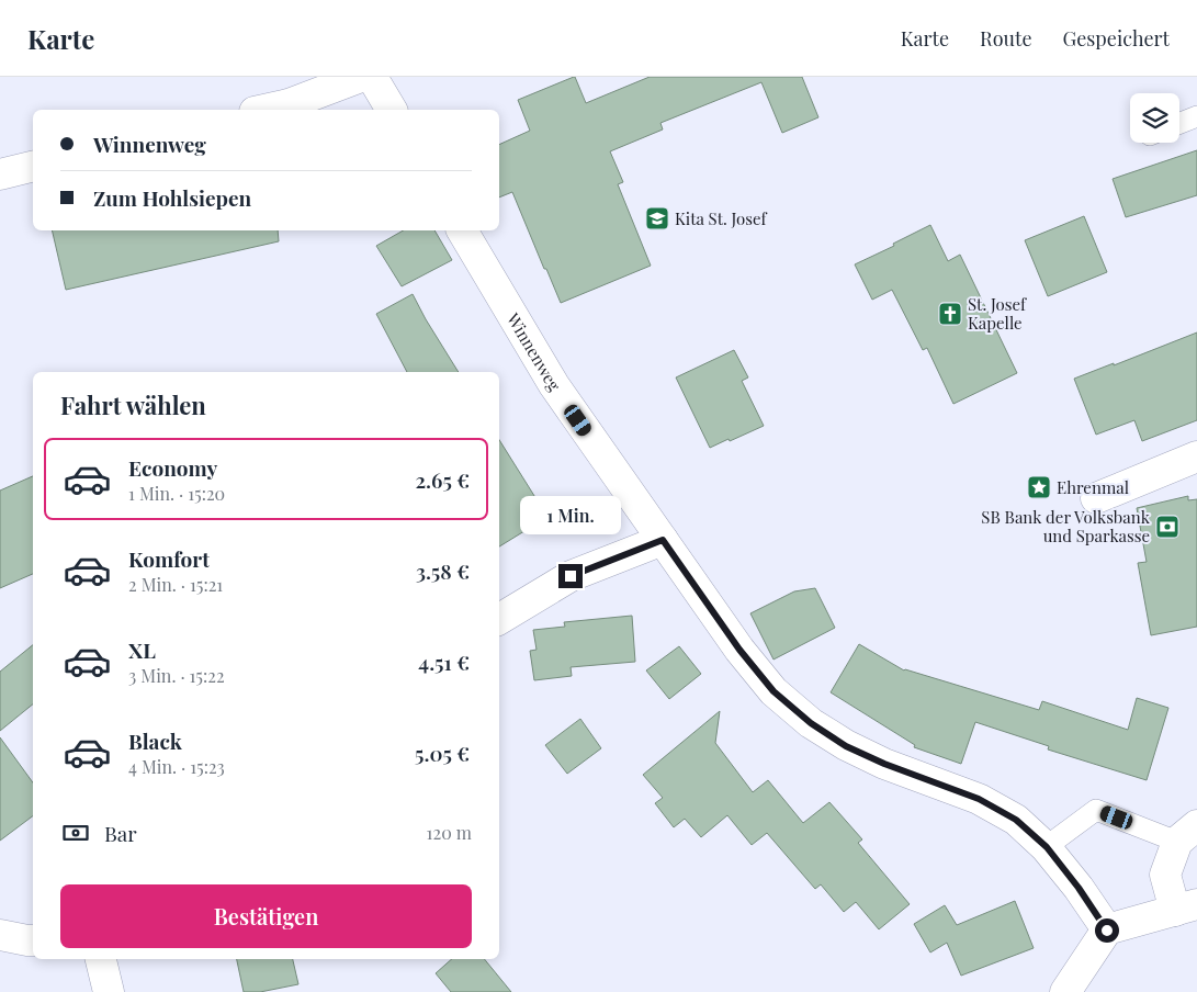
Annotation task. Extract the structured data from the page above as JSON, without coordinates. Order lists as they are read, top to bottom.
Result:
{
  "streets": {
    "street": ["Winnenweg"]
  },
  "places": {
    "school or university": ["Kita St. Josef"],
    "church": ["St. Josef Kapelle"],
    "place": ["Ehrenmal"],
    "bank": ["SB Bank der Volksbank und Sparkasse"]
  },
  "page": {
    "header": "Karte",
    "nav": ["Karte", "Route", "Gespeichert"],
    "banner": ["Winnenweg", "Zum Hohlsiepen"],
    "heading": "Fahrt wählen",
    "list": [
      {
        "name": "Economy",
        "note": "1 Min. · 15:20",
        "value": "2.65 €"
      },
      {
        "name": "Komfort",
        "note": "2 Min. · 15:21",
        "value": "3.58 €"
      },
      {
        "name": "XL",
        "note": "3 Min. · 15:22",
        "value": "4.51 €"
      },
      {
        "name": "Black",
        "note": "4 Min. · 15:23",
        "value": "5.05 €"
      }
    ],
    "bubble": "1 Min.",
    "pay": ["Bar", "120 m"],
    "buttons": "Bestätigen"
  }
}
